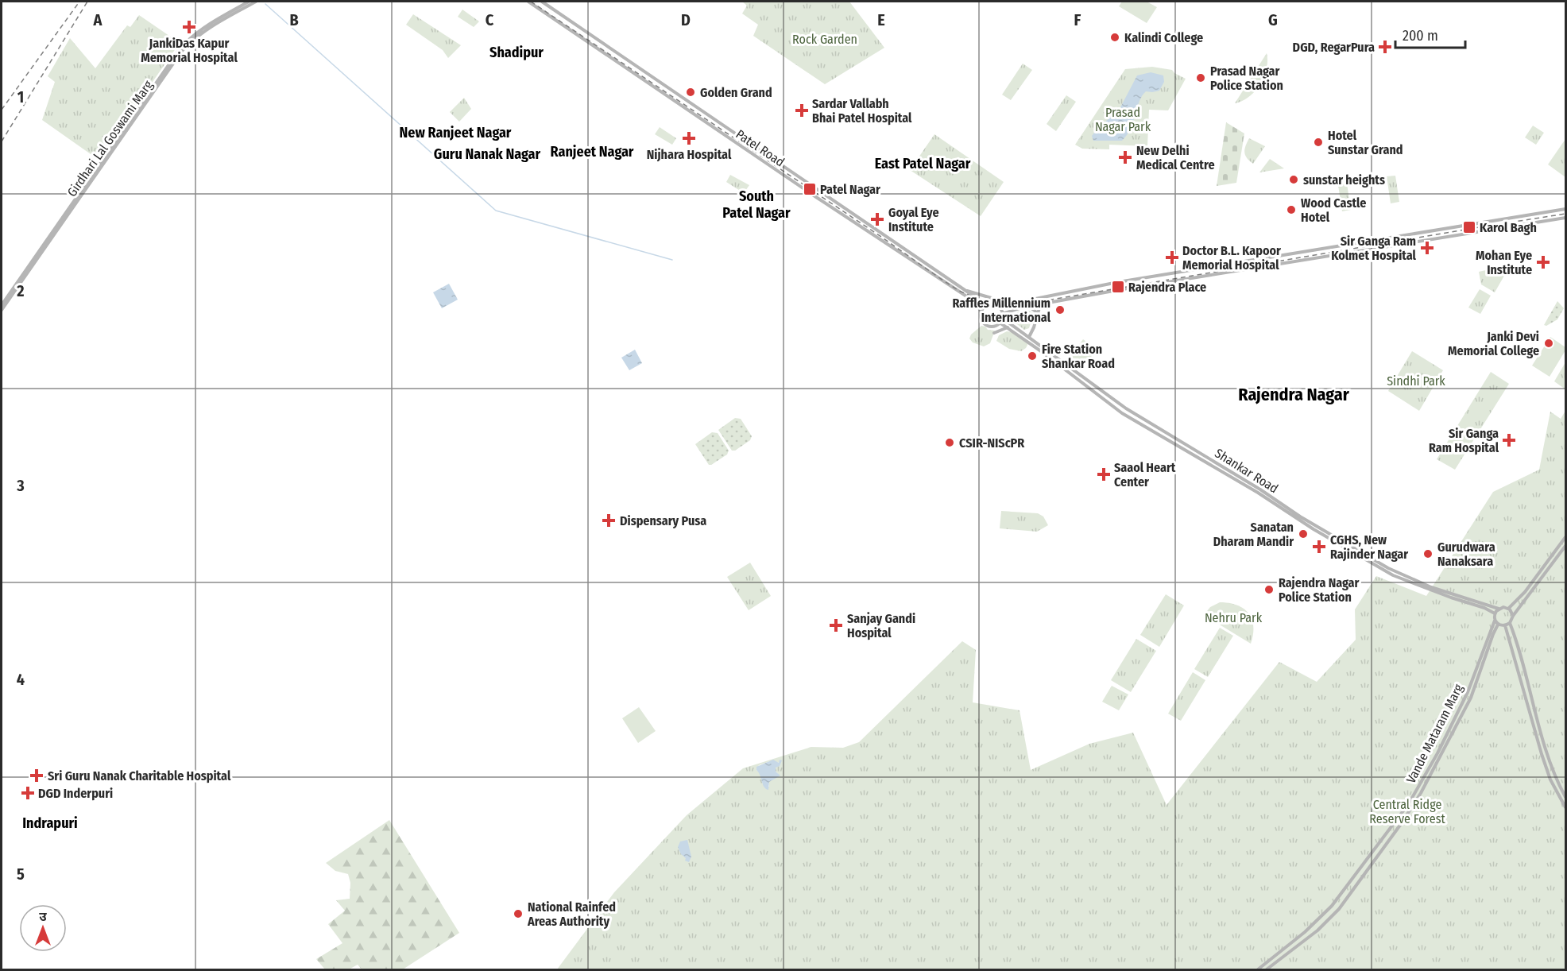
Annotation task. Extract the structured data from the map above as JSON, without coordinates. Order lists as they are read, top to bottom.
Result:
{
  "streets": {
    "main road": [
      "Girdhari Lal Goswami Marg",
      "Patel Road",
      "Shankar Road",
      "Vande Mataram Marg"
    ]
  },
  "crossings": [
    ["Patel Road", "Shankar Road"],
    ["Shankar Road", "Vande Mataram Marg"]
  ],
  "districts": [
    "Shadipur",
    "New Ranjeet Nagar",
    "Ranjeet Nagar",
    "Guru Nanak Nagar",
    "East Patel Nagar",
    "South Patel Nagar",
    "Rajendra Nagar",
    "Indrapuri"
  ],
  "parks": [
    "Rock Garden",
    "Prasad Nagar Park",
    "Sindhi Park",
    "Nehru Park",
    "Central Ridge Reserve Forest"
  ],
  "places": {
    "health": [
      "JankiDas Kapur Memorial Hospital",
      "DGD, RegarPura",
      "Sardar Vallabh Bhai Patel Hospital",
      "Nijhara Hospital",
      "New Delhi Medical Centre",
      "Goyal Eye Institute",
      "Sir Ganga Ram Kolmet Hospital",
      "Doctor B.L. Kapoor Memorial Hospital",
      "Mohan Eye Institute",
      "Sir Ganga Ram Hospital",
      "Saaol Heart Center",
      "Dispensary Pusa",
      "CGHS, New Rajinder Nagar",
      "Sanjay Gandi Hospital",
      "Sri Guru Nanak Charitable Hospital",
      "DGD Inderpuri"
    ],
    "other": [
      "Kalindi College",
      "Prasad Nagar Police Station",
      "Golden Grand",
      "Hotel Sunstar Grand",
      "sunstar heights",
      "Wood Castle Hotel",
      "Raffles Millennium International",
      "Janki Devi Memorial College",
      "Fire Station Shankar Road",
      "CSIR-NIScPR",
      "Sanatan Dharam Mandir",
      "Gurudwara Nanaksara",
      "Rajendra Nagar Police Station",
      "National Rainfed Areas Authority"
    ],
    "transit": ["Patel Nagar", "Karol Bagh", "Rajendra Place"]
  },
  "scale_bar": "200 m",
  "north": "top",
  "grid": {
    "columns": [
      "A",
      "B",
      "C",
      "D",
      "E",
      "F",
      "G"
    ],
    "rows": [
      "1",
      "2",
      "3",
      "4",
      "5"
    ]
  }
}
